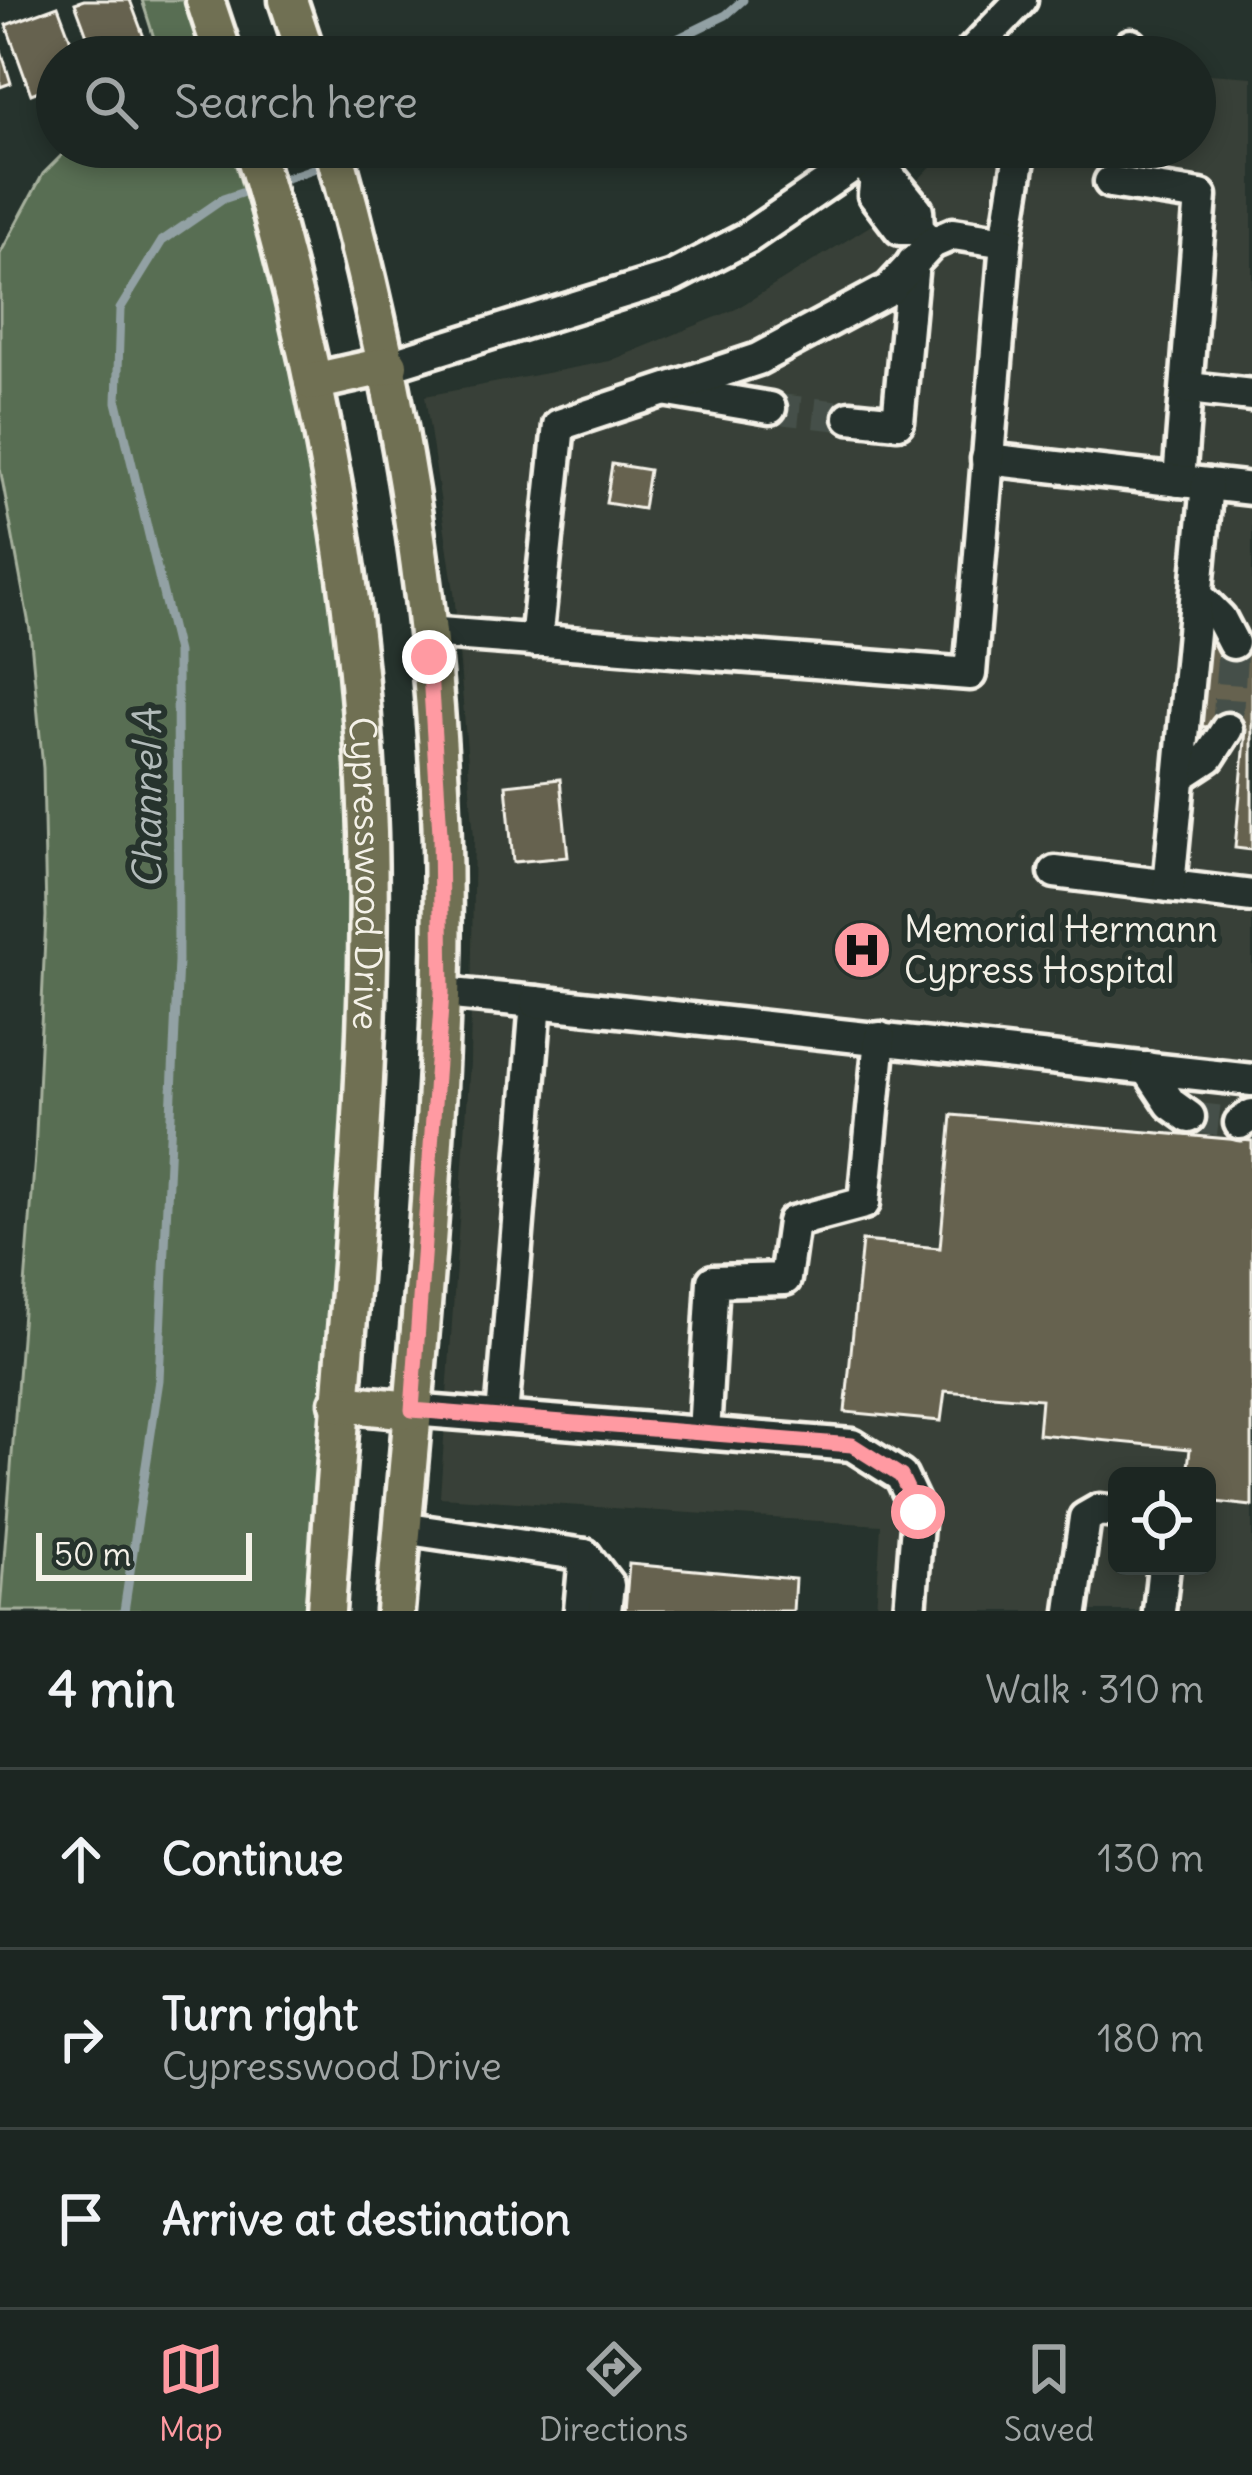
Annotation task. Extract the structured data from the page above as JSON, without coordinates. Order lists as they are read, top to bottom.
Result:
{
  "streets": {
    "main road": ["Cypresswood Drive"]
  },
  "water": ["Channel A"],
  "places": {
    "hospital": ["Memorial Hermann Cypress Hospital"]
  },
  "scale_bar": "50 m",
  "page": {
    "search": "Search here",
    "scale": "50 m",
    "heading": ["4 min", "Walk · 310 m"],
    "list": [
      ["Continue", "130 m"],
      ["Turn right", "Cypresswood Drive", "180 m"],
      "Arrive at destination"
    ],
    "nav": ["Map", "Directions", "Saved"]
  }
}
